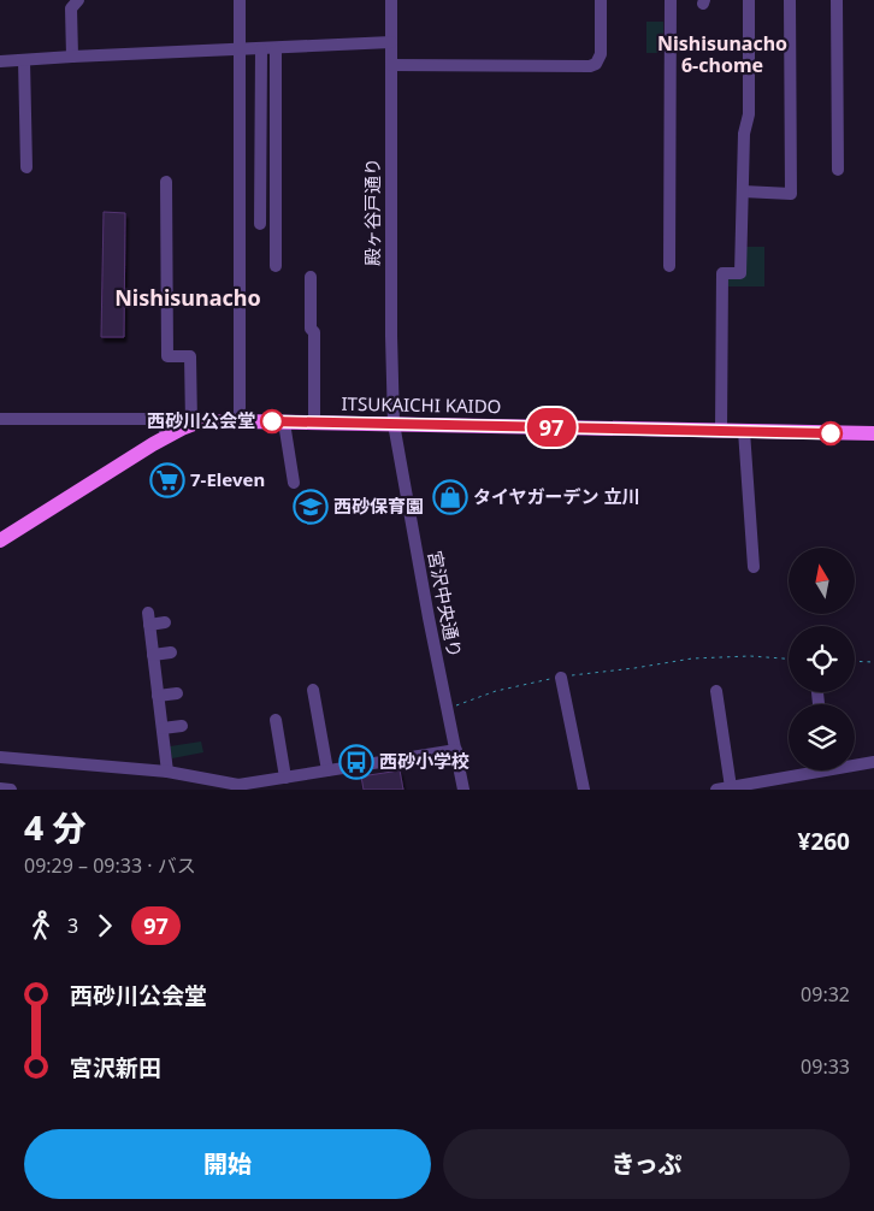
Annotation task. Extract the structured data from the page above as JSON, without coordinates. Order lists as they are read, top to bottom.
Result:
{
  "streets": {
    "main road": ["ITSUKAICHI KAIDO"],
    "street": ["殿ヶ谷戸通り", "宮沢中央通り"]
  },
  "crossings": [
    ["殿ヶ谷戸通り", "ITSUKAICHI KAIDO"],
    ["殿ヶ谷戸通り", "宮沢中央通り"],
    ["ITSUKAICHI KAIDO", "宮沢中央通り"]
  ],
  "districts": ["Nishisunacho 6-chome", "Nishisunacho"],
  "places": {
    "other": ["西砂川公会堂"],
    "supermarket": ["7-Eleven"],
    "shop": ["タイヤガーデン 立川"],
    "school or university": ["西砂保育園"],
    "bus stop": ["西砂小学校"]
  },
  "lines": ["bus line 97"],
  "north": "top",
  "page": {
    "on_map": "97",
    "heading": ["4 分", "09:29 – 09:33 · バス", "¥260"],
    "legs": ["3", "97"],
    "list": [
      {
        "name": "西砂川公会堂",
        "value": "09:32"
      },
      {
        "name": "宮沢新田",
        "value": "09:33"
      }
    ],
    "buttons": ["開始", "きっぷ"]
  }
}
